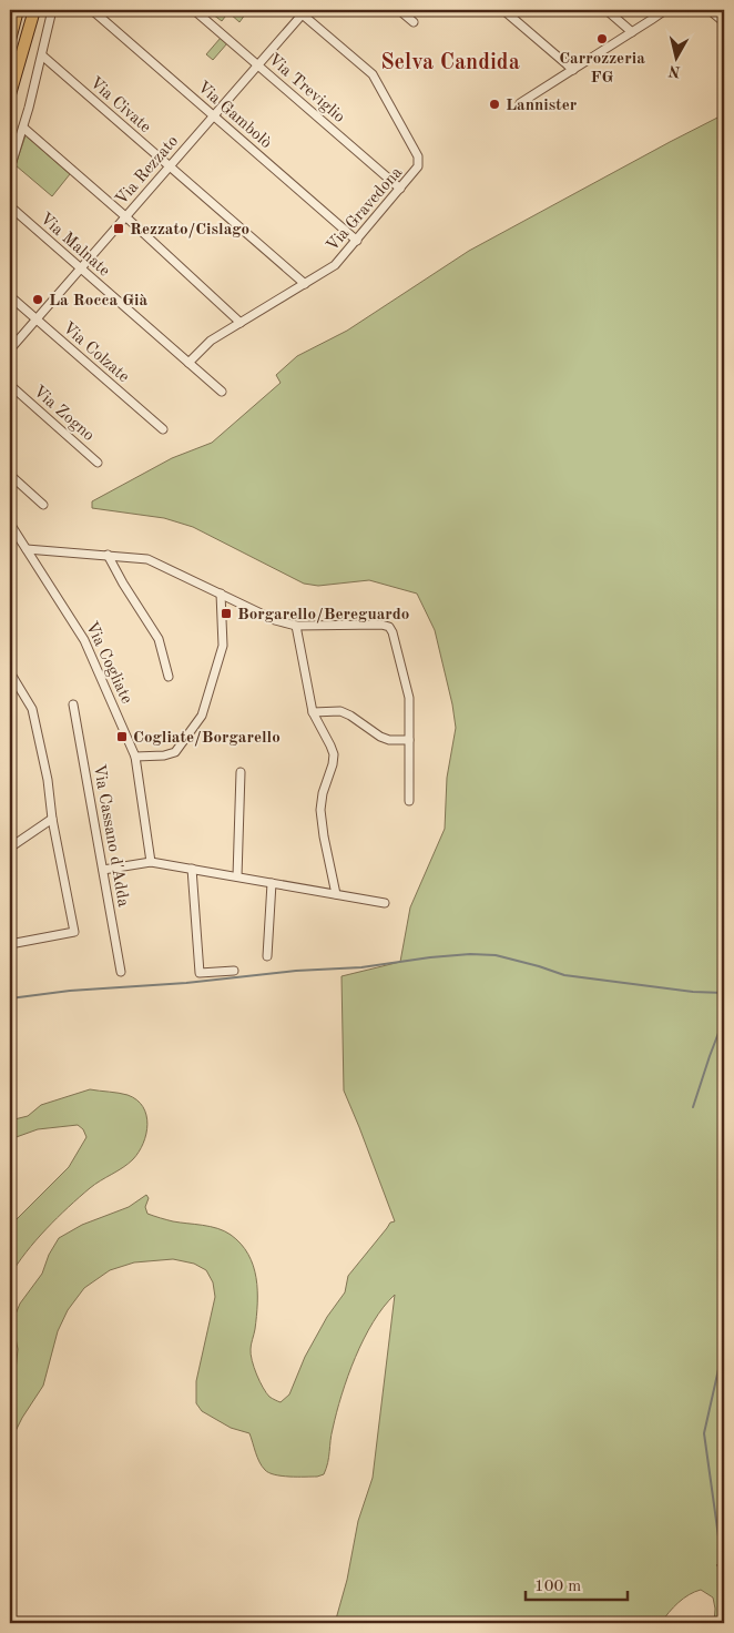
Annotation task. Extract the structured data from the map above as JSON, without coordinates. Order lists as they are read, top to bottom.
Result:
{
  "streets": {
    "street": [
      "Via Treviglio",
      "Via Civate",
      "Via Gambolò",
      "Via Rezzato",
      "Via Gravedona",
      "Via Malnate",
      "Via Colzate",
      "Via Zogno",
      "Via Cogliate",
      "Via Cassano d'Adda"
    ]
  },
  "crossings": [
    ["Via Treviglio", "Via Rezzato"],
    ["Via Treviglio", "Via Gravedona"],
    ["Via Civate", "Via Rezzato"],
    ["Via Civate", "Via Gravedona"],
    ["Via Gambolò", "Via Rezzato"],
    ["Via Gambolò", "Via Gravedona"],
    ["Via Rezzato", "Via Gravedona"],
    ["Via Rezzato", "Via Malnate"],
    ["Via Rezzato", "Via Colzate"],
    ["Via Gravedona", "Via Malnate"]
  ],
  "districts": ["Selva Candida"],
  "places": {
    "other": ["Carrozzeria FG", "Lannister", "La Rocca Già"],
    "transit": ["Rezzato/Cislago", "Borgarello/Bereguardo", "Cogliate/Borgarello"]
  },
  "scale_bar": "100 m",
  "north": "bottom"
}
